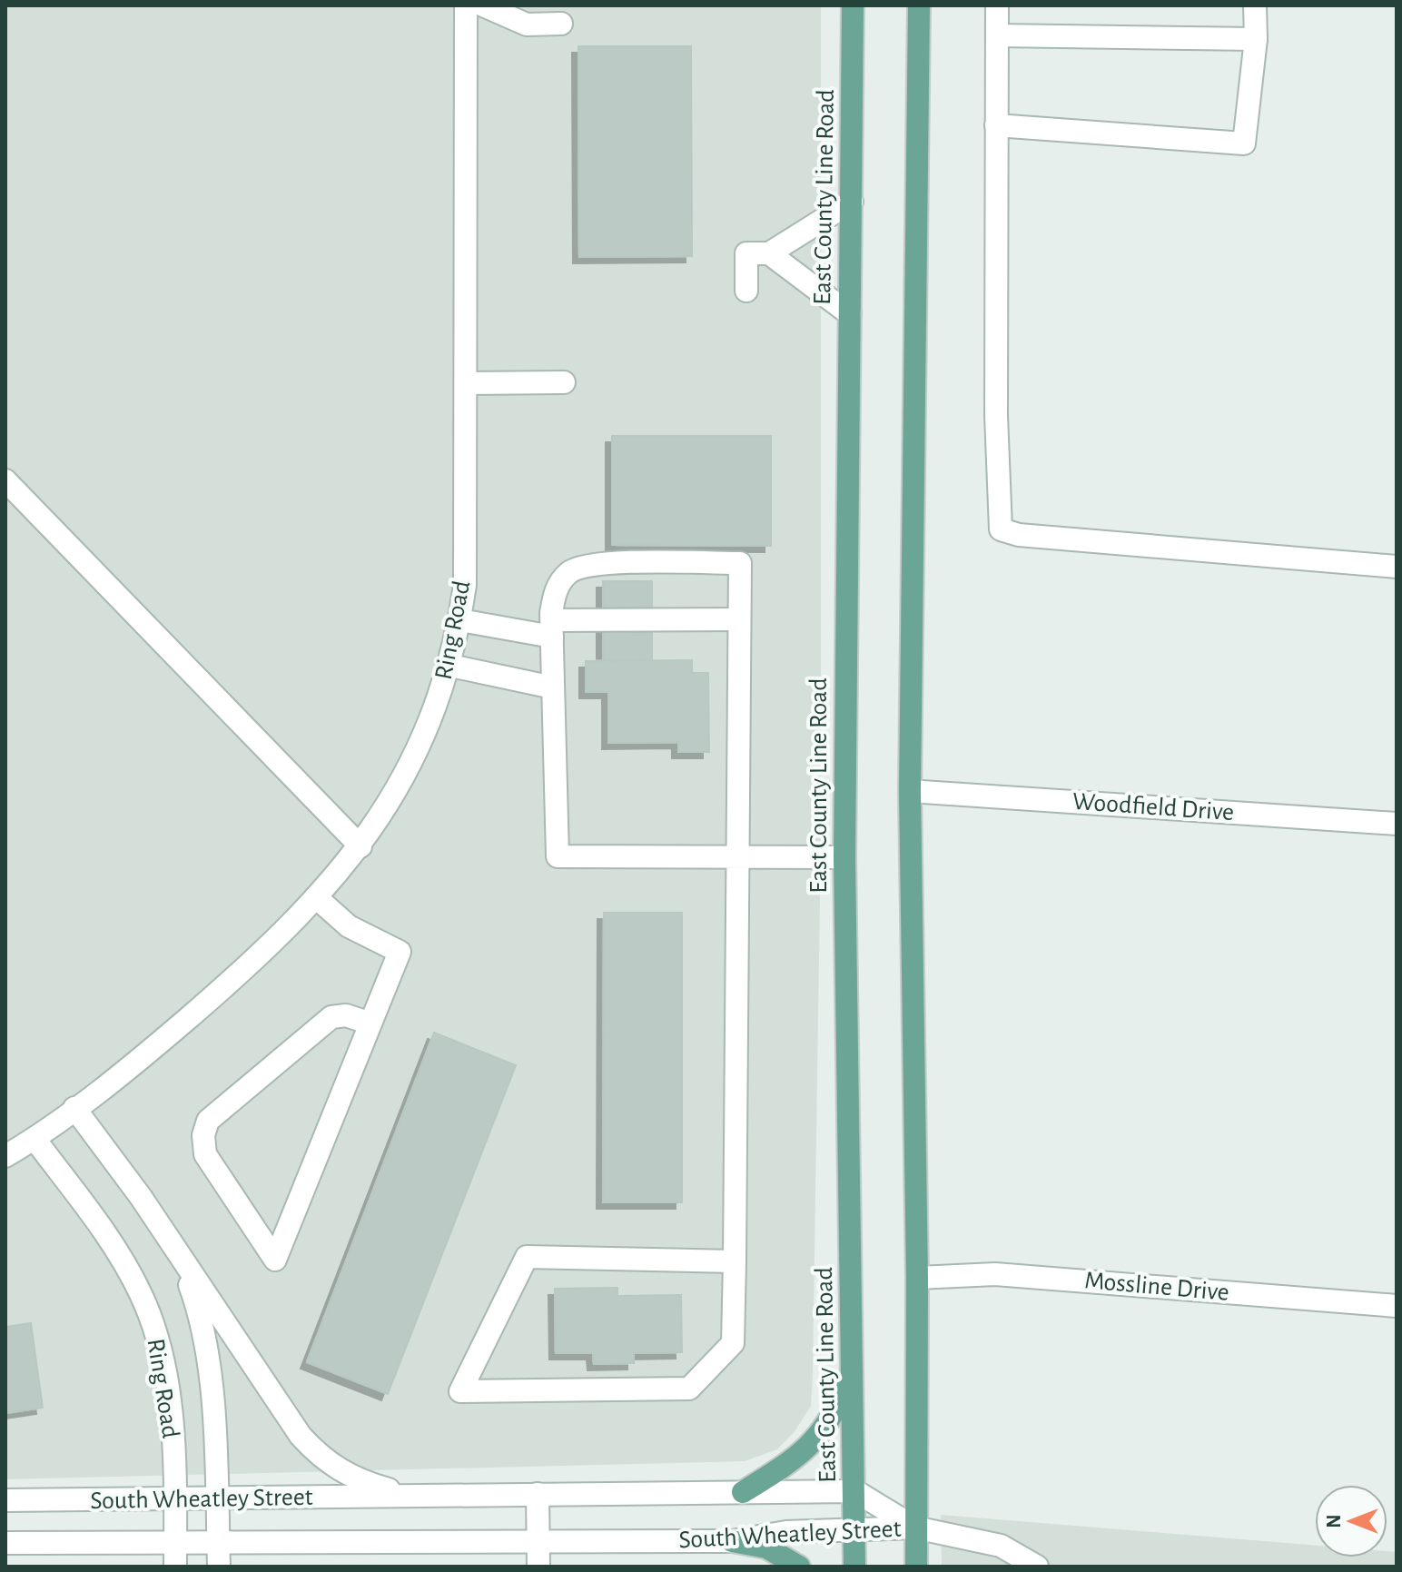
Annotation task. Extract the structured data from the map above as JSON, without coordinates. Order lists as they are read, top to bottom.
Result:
{
  "streets": {
    "main road": ["East County Line Road"],
    "street": [
      "Ring Road",
      "Woodfield Drive",
      "Mossline Drive",
      "South Wheatley Street"
    ]
  },
  "crossings": [
    ["East County Line Road", "South Wheatley Street"],
    ["Ring Road", "South Wheatley Street"]
  ],
  "north": "left"
}
